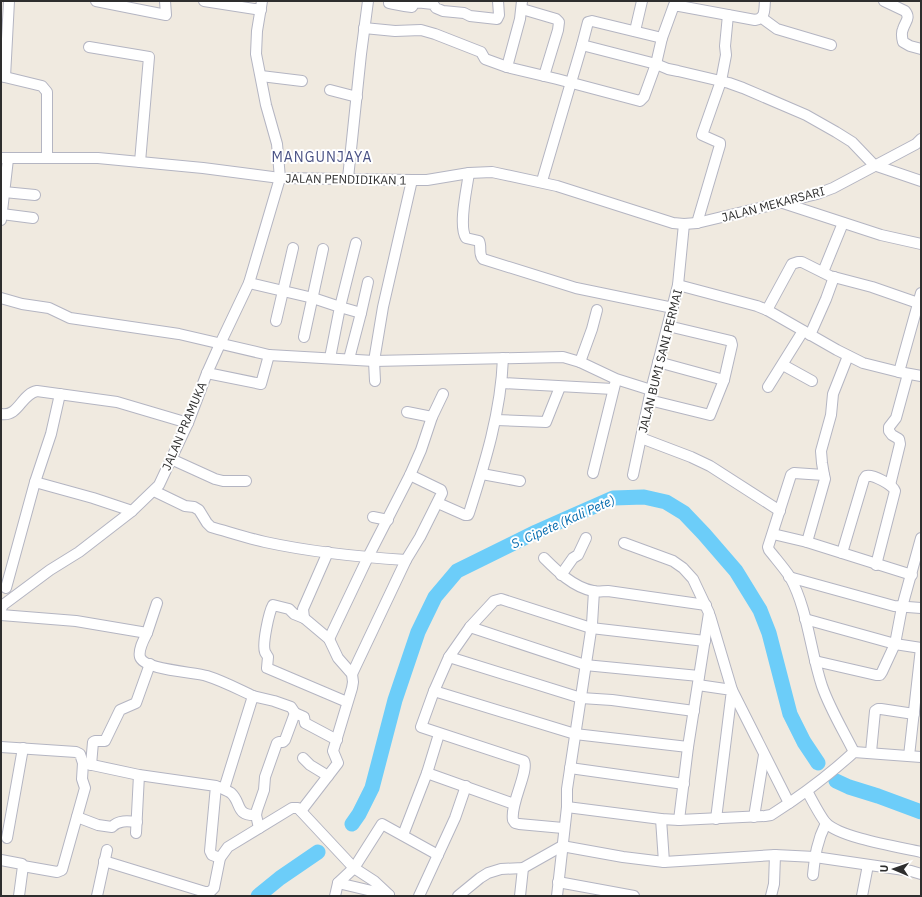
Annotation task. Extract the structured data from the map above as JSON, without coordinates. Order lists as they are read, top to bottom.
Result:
{
  "streets": {
    "street": [
      "JALAN PENDIDIKAN 1",
      "JALAN MEKARSARI",
      "JALAN BUMI SANI PERMAI",
      "JALAN PRAMUKA"
    ]
  },
  "crossings": [
    ["JALAN PENDIDIKAN 1", "JALAN MEKARSARI"],
    ["JALAN PENDIDIKAN 1", "JALAN BUMI SANI PERMAI"],
    ["JALAN PENDIDIKAN 1", "JALAN PRAMUKA"],
    ["JALAN MEKARSARI", "JALAN BUMI SANI PERMAI"]
  ],
  "districts": ["MANGUNJAYA"],
  "water": ["S. Cipete (Kali Pete)"],
  "north": "left"
}
